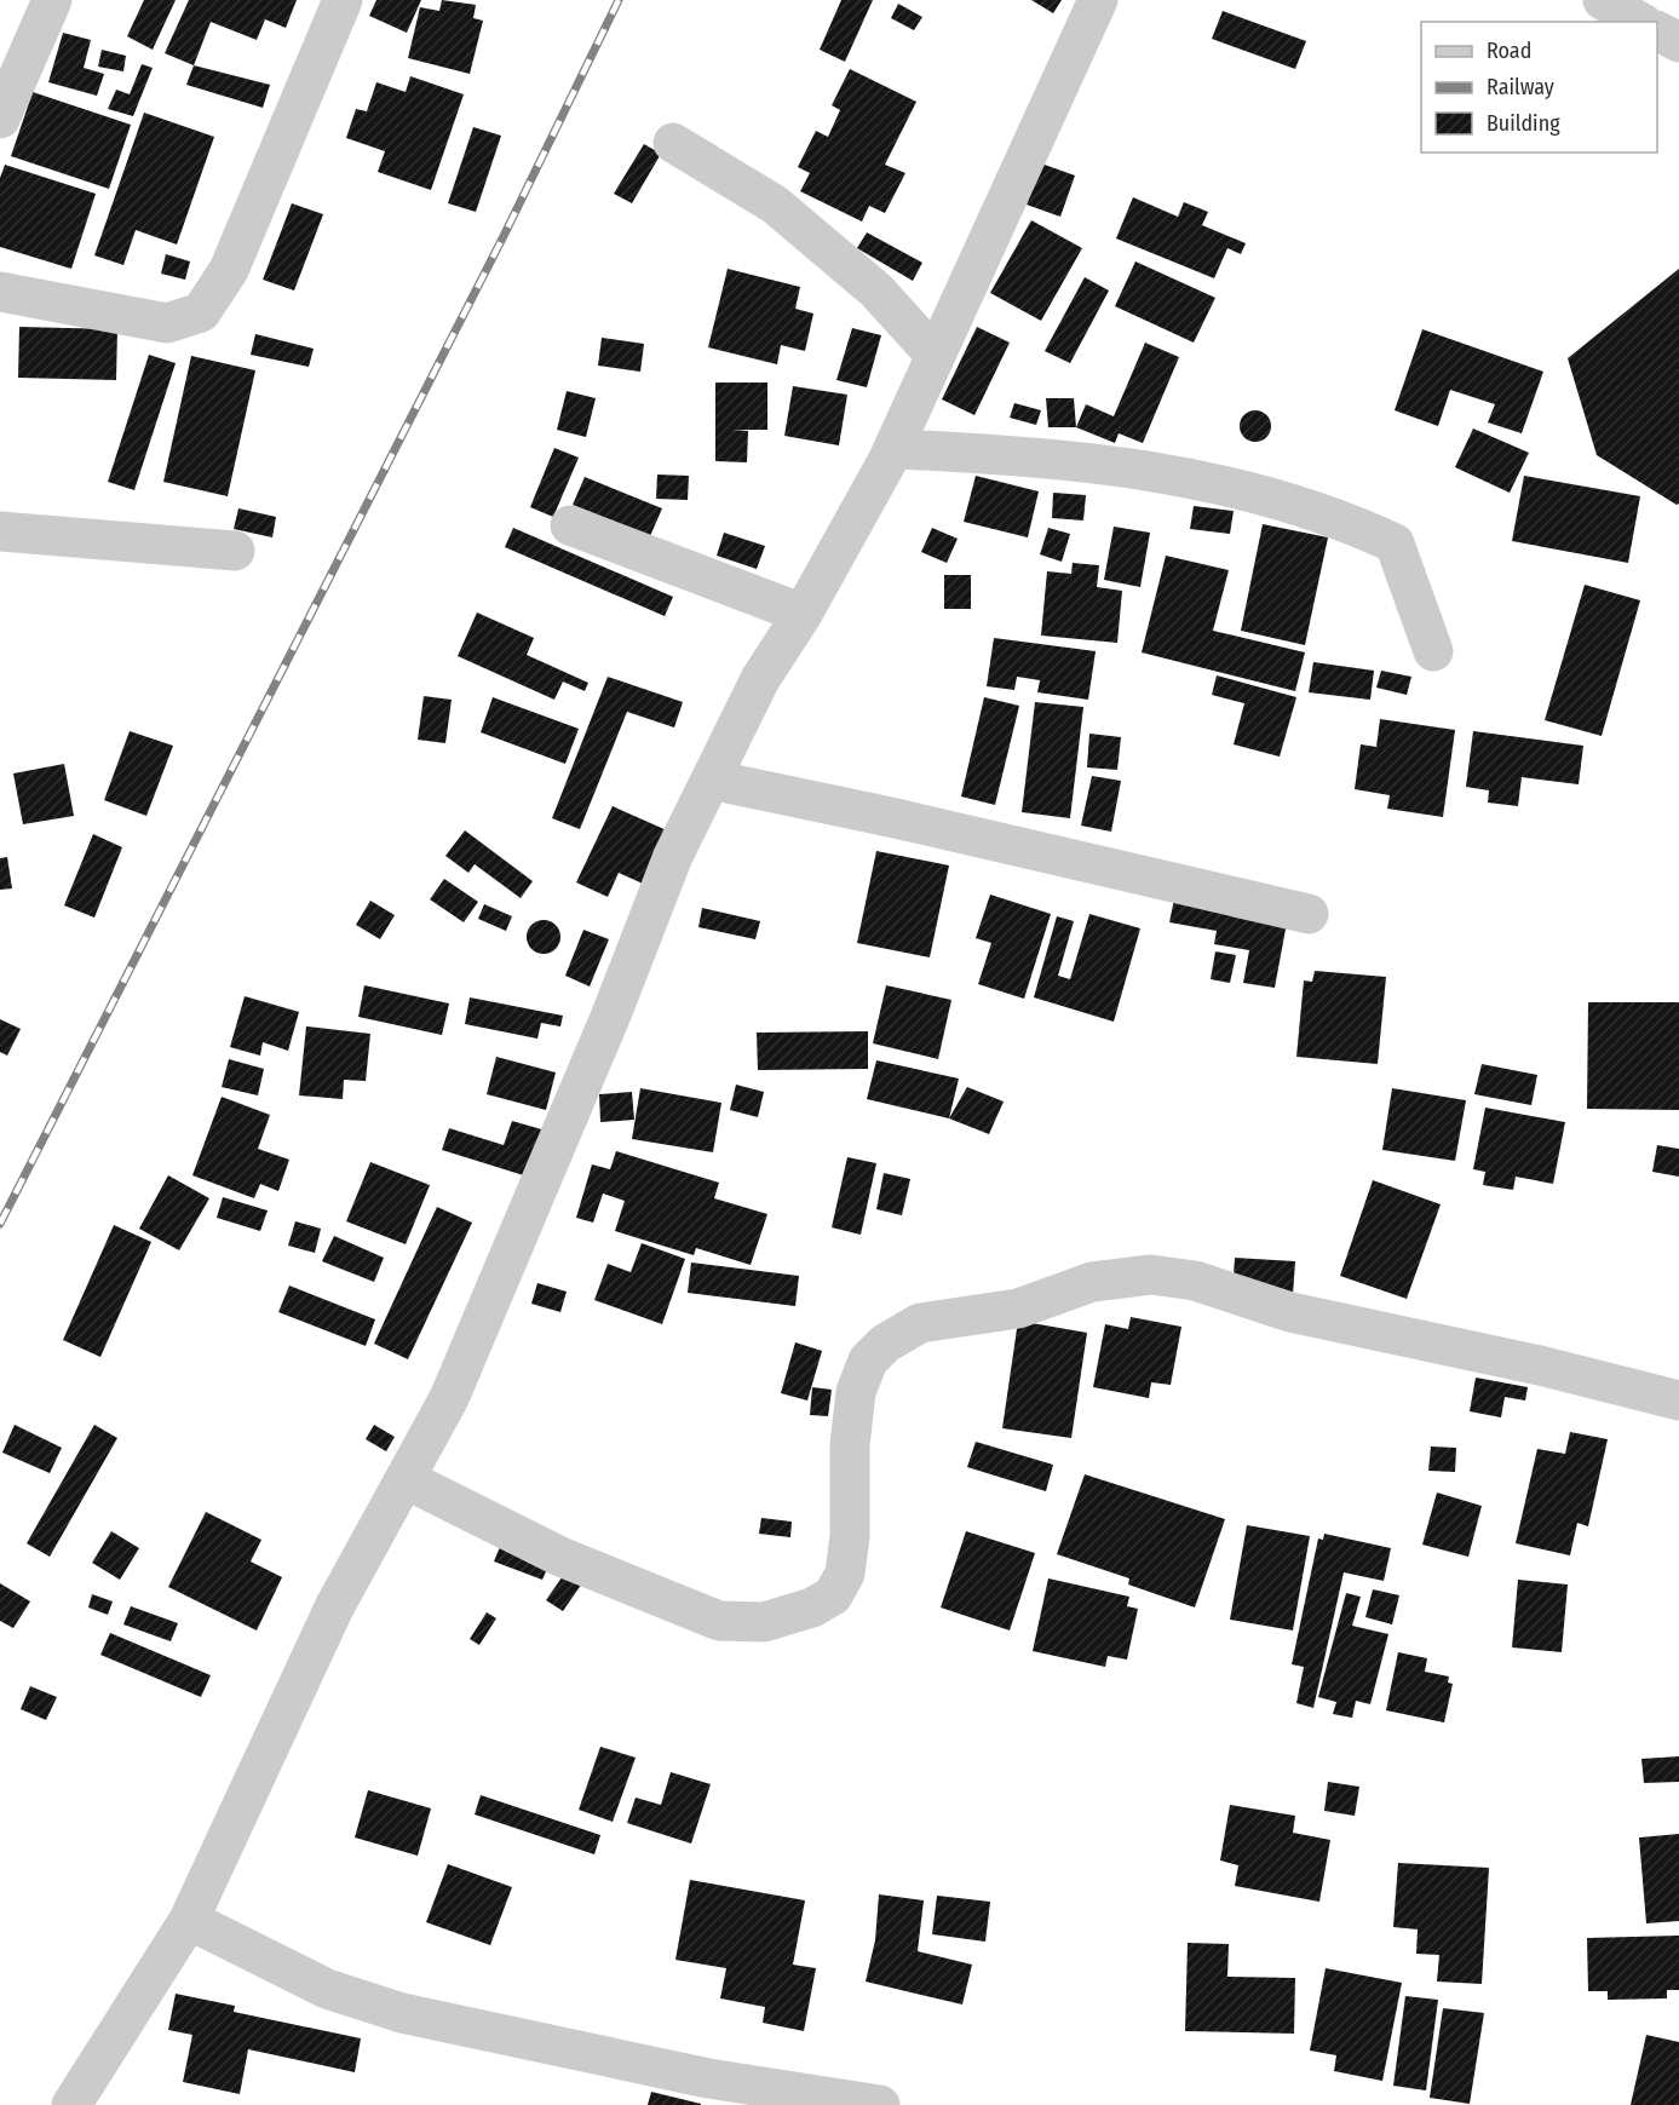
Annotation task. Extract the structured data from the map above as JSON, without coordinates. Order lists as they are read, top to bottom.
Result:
{
  "legend": ["Road", "Railway", "Building"]
}
